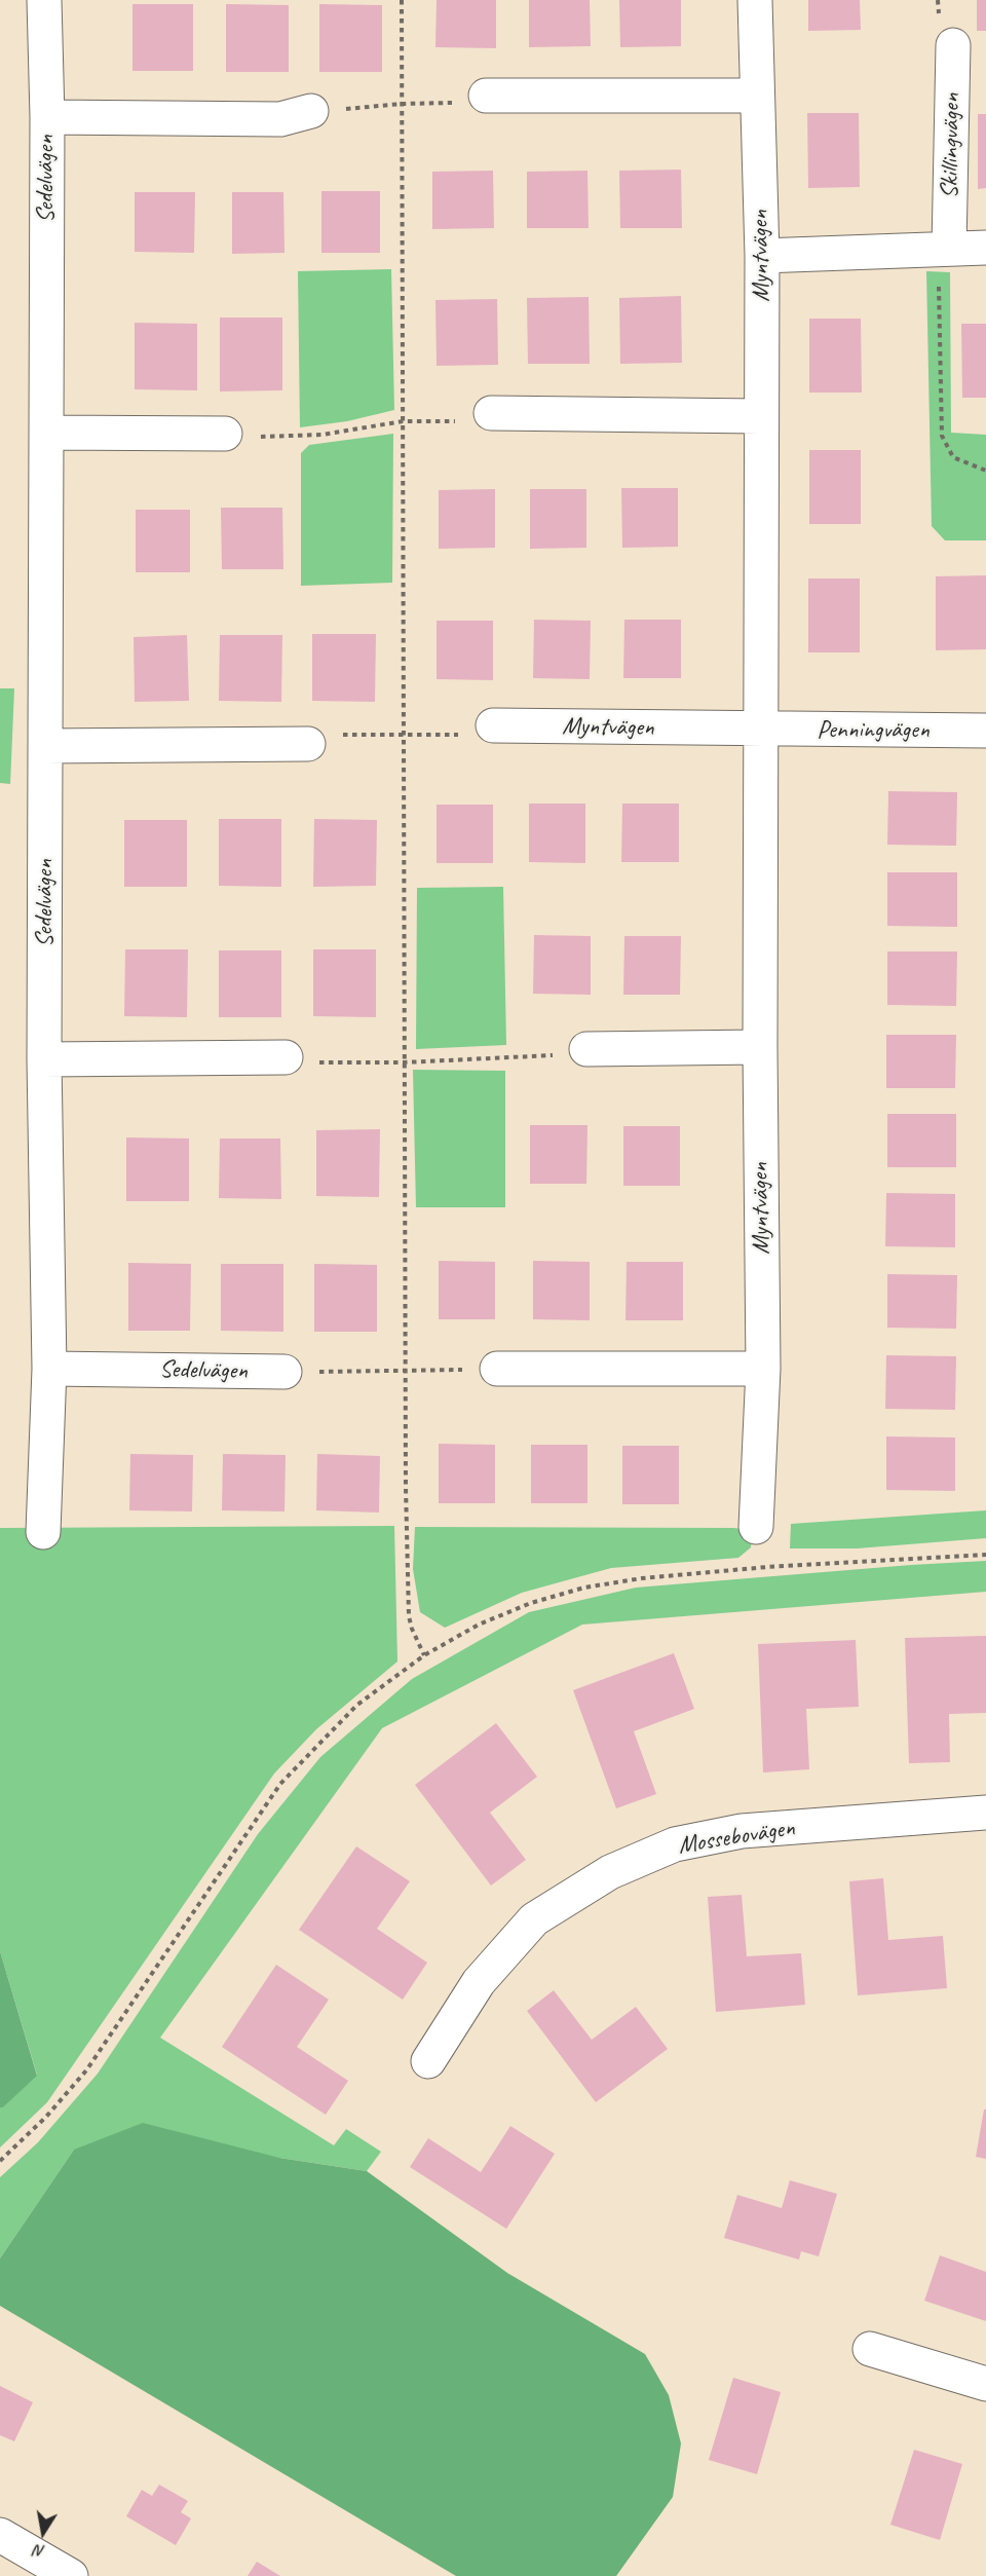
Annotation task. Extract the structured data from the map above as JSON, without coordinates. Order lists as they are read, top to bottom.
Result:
{
  "streets": {
    "street": [
      "Skillingvägen",
      "Sedelvägen",
      "Myntvägen",
      "Penningvägen",
      "Mossebovägen"
    ]
  },
  "crossings": [
    ["Myntvägen", "Penningvägen"]
  ],
  "north": "bottom"
}
